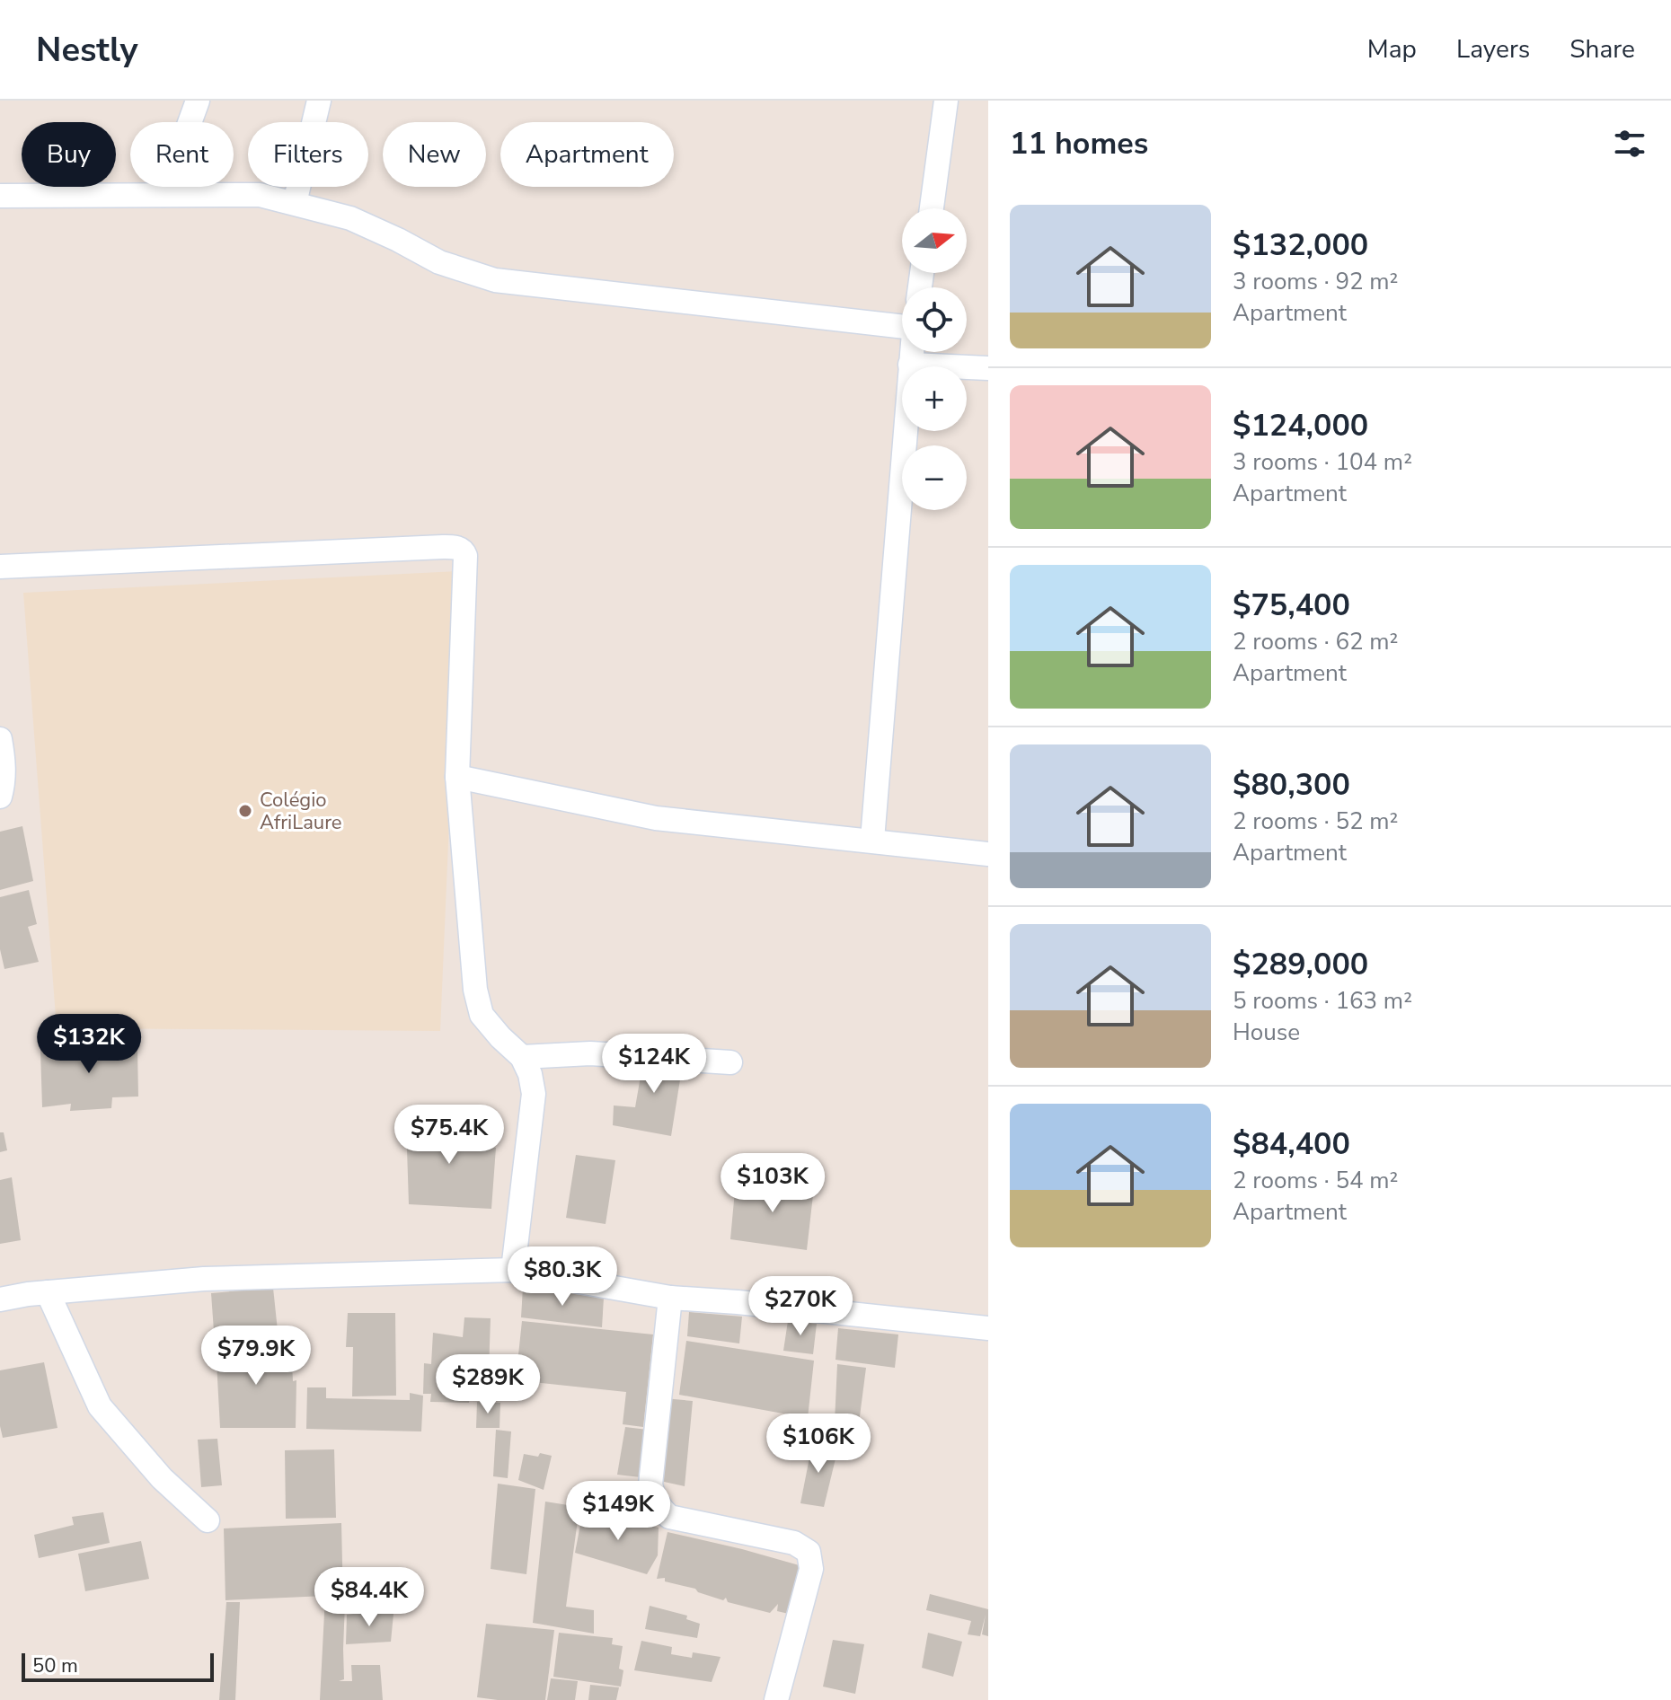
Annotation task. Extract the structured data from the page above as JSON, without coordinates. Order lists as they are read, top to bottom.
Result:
{
  "places": ["Colégio AfriLaure"],
  "scale_bar": "50 m",
  "north": "right",
  "page": {
    "header": "Nestly",
    "nav": ["Map", "Layers", "Share"],
    "heading": "11 homes",
    "chip": [
      "Buy",
      "Rent",
      "Filters",
      "New",
      "Apartment"
    ],
    "list": [
      {
        "name": "$132,000",
        "note": "3 rooms · 92 m² · Apartment"
      },
      {
        "name": "$124,000",
        "note": "3 rooms · 104 m² · Apartment"
      },
      {
        "name": "$75,400",
        "note": "2 rooms · 62 m² · Apartment"
      },
      {
        "name": "$80,300",
        "note": "2 rooms · 52 m² · Apartment"
      },
      {
        "name": "$289,000",
        "note": "5 rooms · 163 m² · House"
      },
      {
        "name": "$84,400",
        "note": "2 rooms · 54 m² · Apartment"
      }
    ],
    "map_buttons": ["+", "−"],
    "price": [
      "$132K",
      "$124K",
      "$75.4K",
      "$103K",
      "$80.3K",
      "$270K",
      "$79.9K",
      "$289K",
      "$106K",
      "$149K",
      "$84.4K"
    ],
    "scale": "50 m"
  }
}
